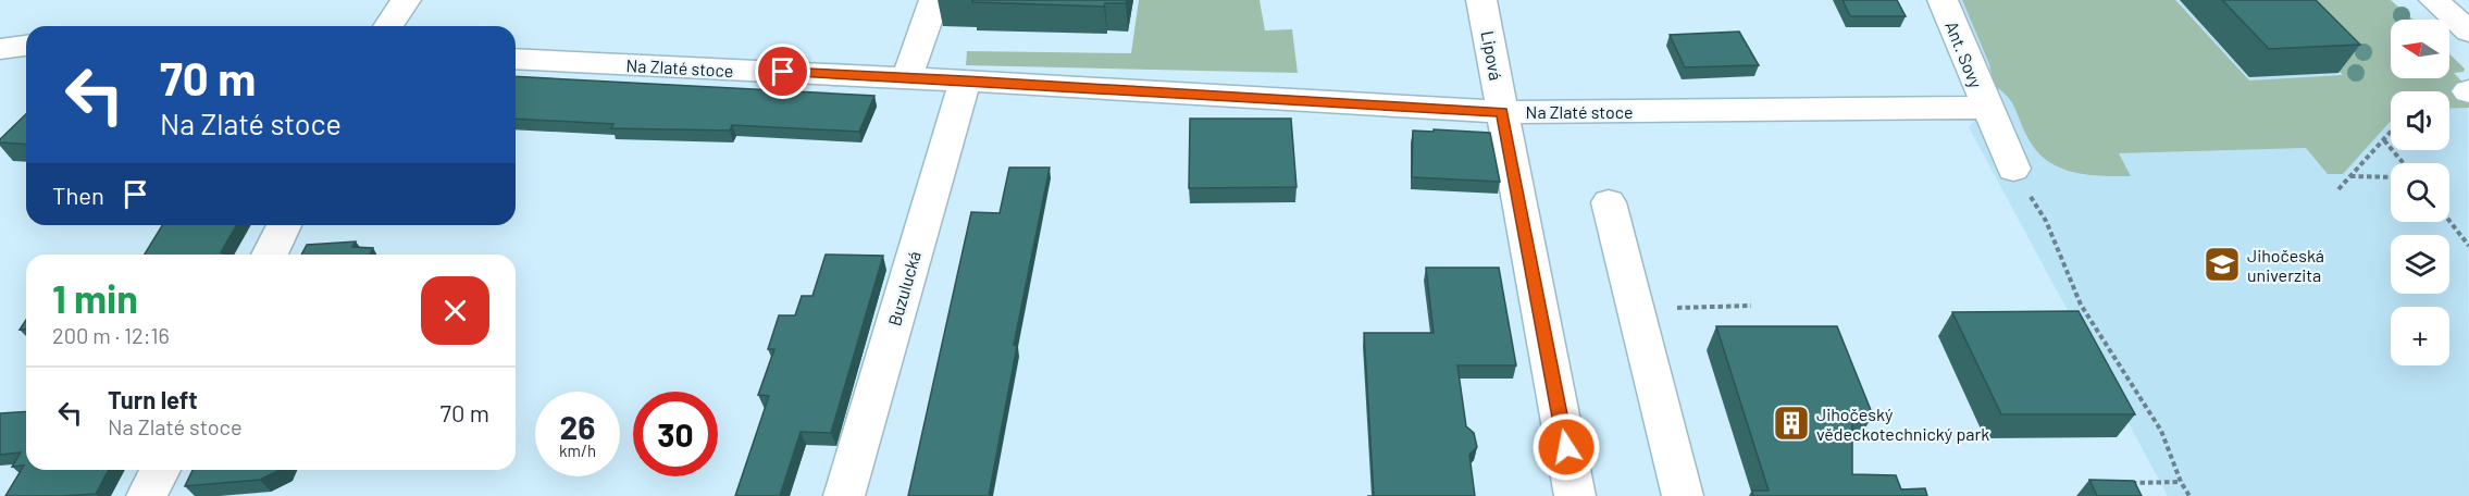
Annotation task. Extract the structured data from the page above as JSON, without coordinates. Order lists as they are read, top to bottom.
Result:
{
  "streets": {
    "street": [
      "Ant. Sovy",
      "Lipová",
      "Na Zlaté stoce",
      "Buzulucká"
    ]
  },
  "crossings": [
    ["Ant. Sovy", "Na Zlaté stoce"],
    ["Lipová", "Na Zlaté stoce"],
    ["Na Zlaté stoce", "Buzulucká"]
  ],
  "places": {
    "school or university": ["Jihočeská univerzita"],
    "building": ["Jihočeský vědeckotechnický park"]
  },
  "north": "left",
  "page": {
    "map_buttons": "+",
    "turn": ["70 m", "Na Zlaté stoce"],
    "then": "Then",
    "heading": ["1 min", "200 m · 12:16"],
    "list": [
      {
        "name": "Turn left",
        "note": "Na Zlaté stoce",
        "value": "70 m"
      }
    ],
    "speed": "26 km/h",
    "limit": "30"
  }
}
